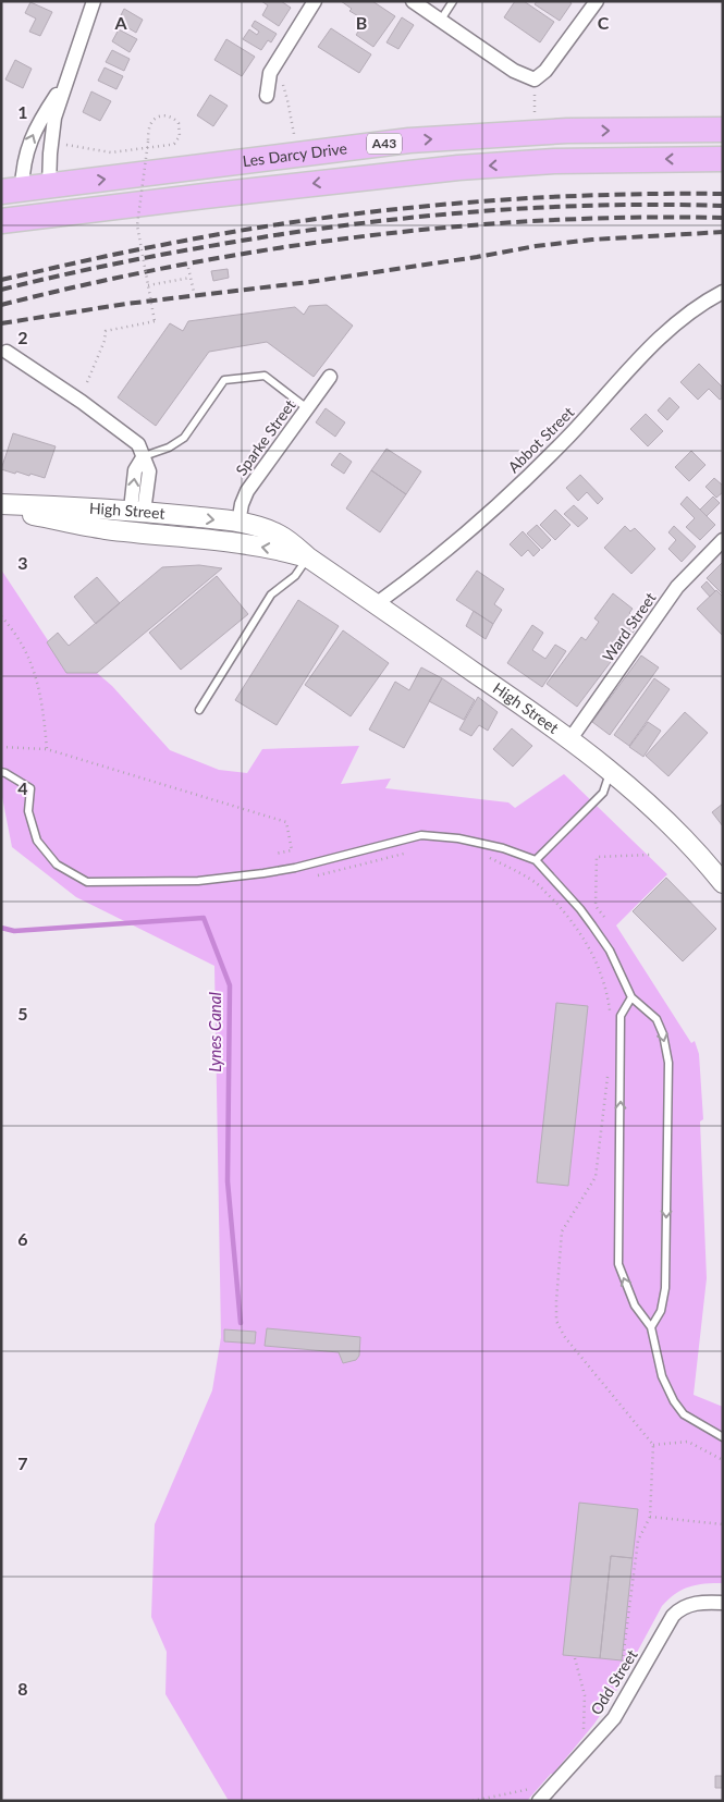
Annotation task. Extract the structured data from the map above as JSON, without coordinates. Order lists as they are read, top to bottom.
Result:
{
  "streets": {
    "highway": ["A43", "Les Darcy Drive"],
    "main road": ["High Street"],
    "street": [
      "Sparke Street",
      "Abbot Street",
      "Ward Street",
      "Odd Street"
    ]
  },
  "crossings": [
    ["Sparke Street", "High Street"],
    ["Abbot Street", "High Street"],
    ["High Street", "Ward Street"]
  ],
  "water": ["Lynes Canal"],
  "grid": {
    "columns": ["A", "B", "C"],
    "rows": [
      "1",
      "2",
      "3",
      "4",
      "5",
      "6",
      "7",
      "8"
    ]
  }
}
